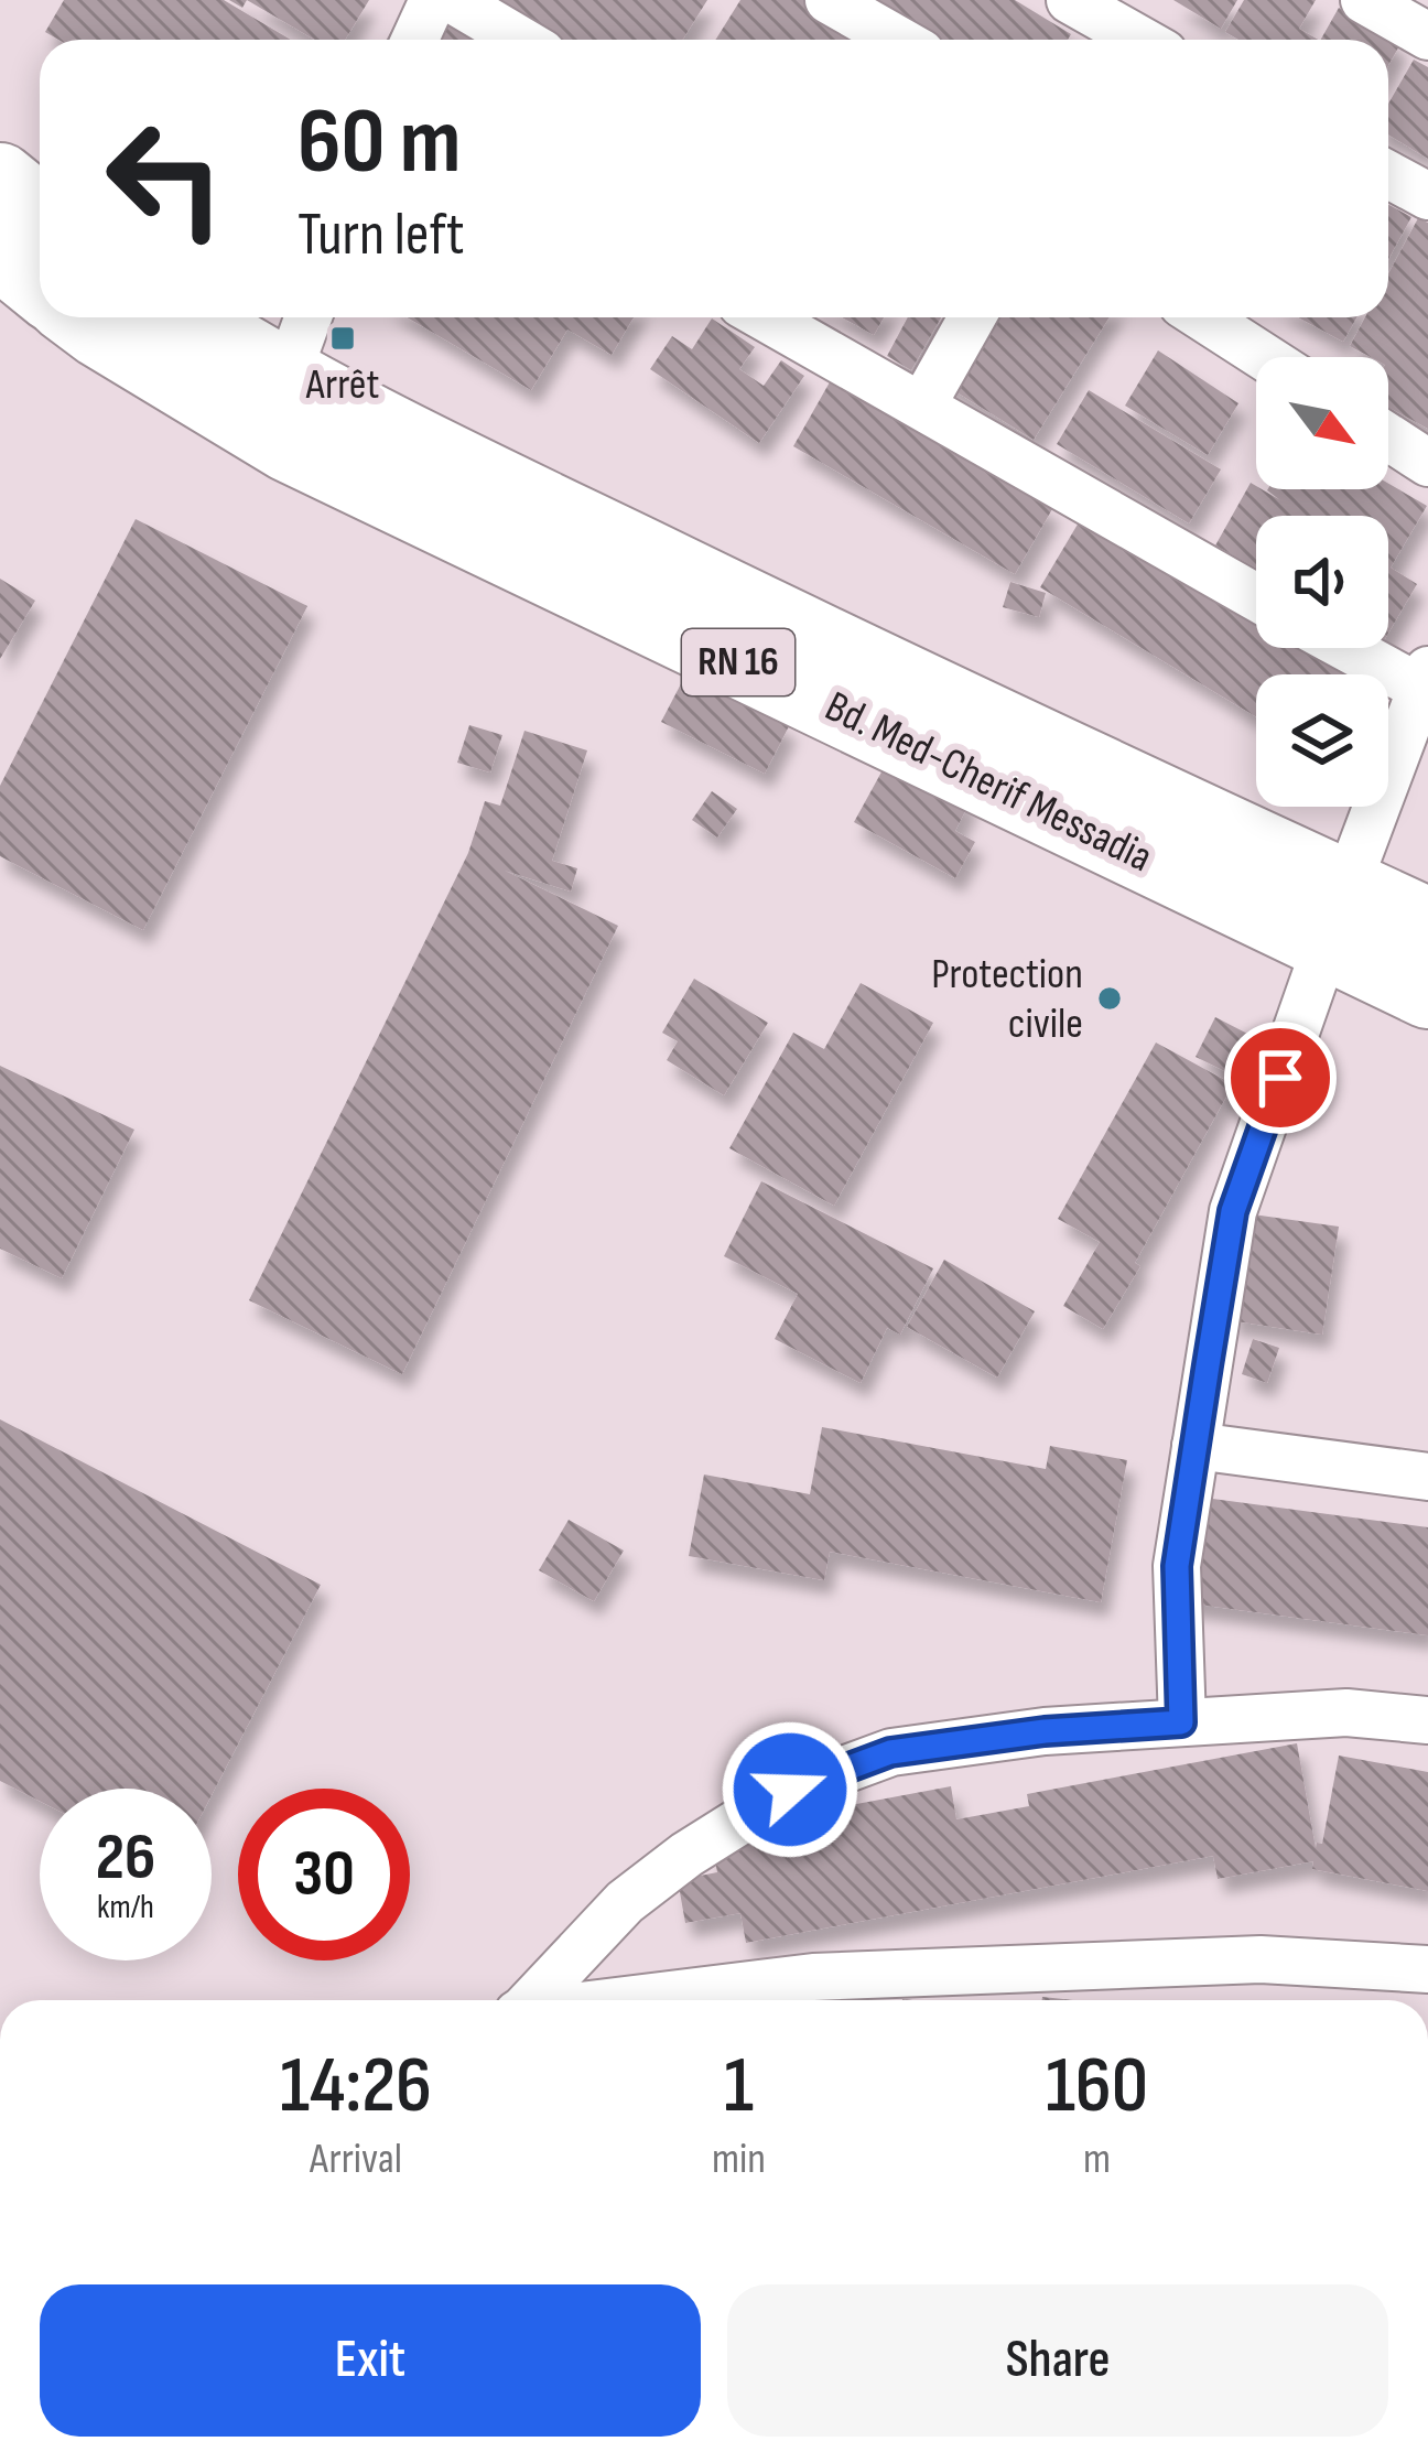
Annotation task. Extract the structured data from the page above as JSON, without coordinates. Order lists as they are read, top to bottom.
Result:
{
  "streets": {
    "highway": ["RN 16", "Bd. Med-Cherif Messadia"]
  },
  "places": {
    "transit": ["Arrêt"],
    "other": ["Protection civile"]
  },
  "north": "bottom right",
  "page": {
    "turn": ["60 m", "Turn left"],
    "speed": "26 km/h",
    "limit": "30",
    "eta": [
      "14:26",
      "Arrival",
      "1",
      "min",
      "160",
      "m"
    ],
    "buttons": ["Exit", "Share"]
  }
}
